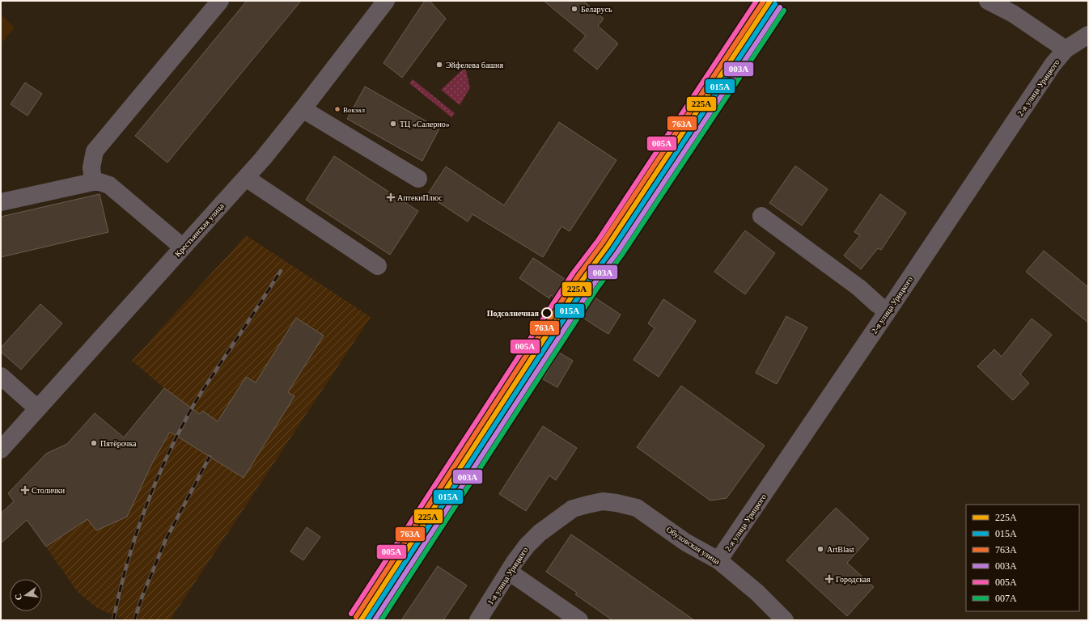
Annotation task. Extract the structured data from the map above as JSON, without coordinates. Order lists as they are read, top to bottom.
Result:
{
  "streets": {
    "street": [
      "2-я улица Урицкого",
      "Крестьянская улица",
      "Обуховская улица",
      "1-я улица Урицкого"
    ]
  },
  "crossings": [
    ["2-я улица Урицкого", "Обуховская улица"],
    ["Обуховская улица", "1-я улица Урицкого"]
  ],
  "places": {
    "other": [
      "Беларусь",
      "Эйфелева башня",
      "Вокзал",
      "ТЦ «Салерно»",
      "Подсолнечная",
      "Пятёрочка",
      "ArtBlast"
    ],
    "health": ["АптекиПлюс", "Столички", "Городская"]
  },
  "lines": [
    "transit line 225А",
    "transit line 763А",
    "transit line 005А",
    "transit line 015А",
    "transit line 003А",
    "transit line 007А"
  ],
  "legend": [
    "225А",
    "015А",
    "763А",
    "003А",
    "005А",
    "007А"
  ],
  "north": "left"
}
